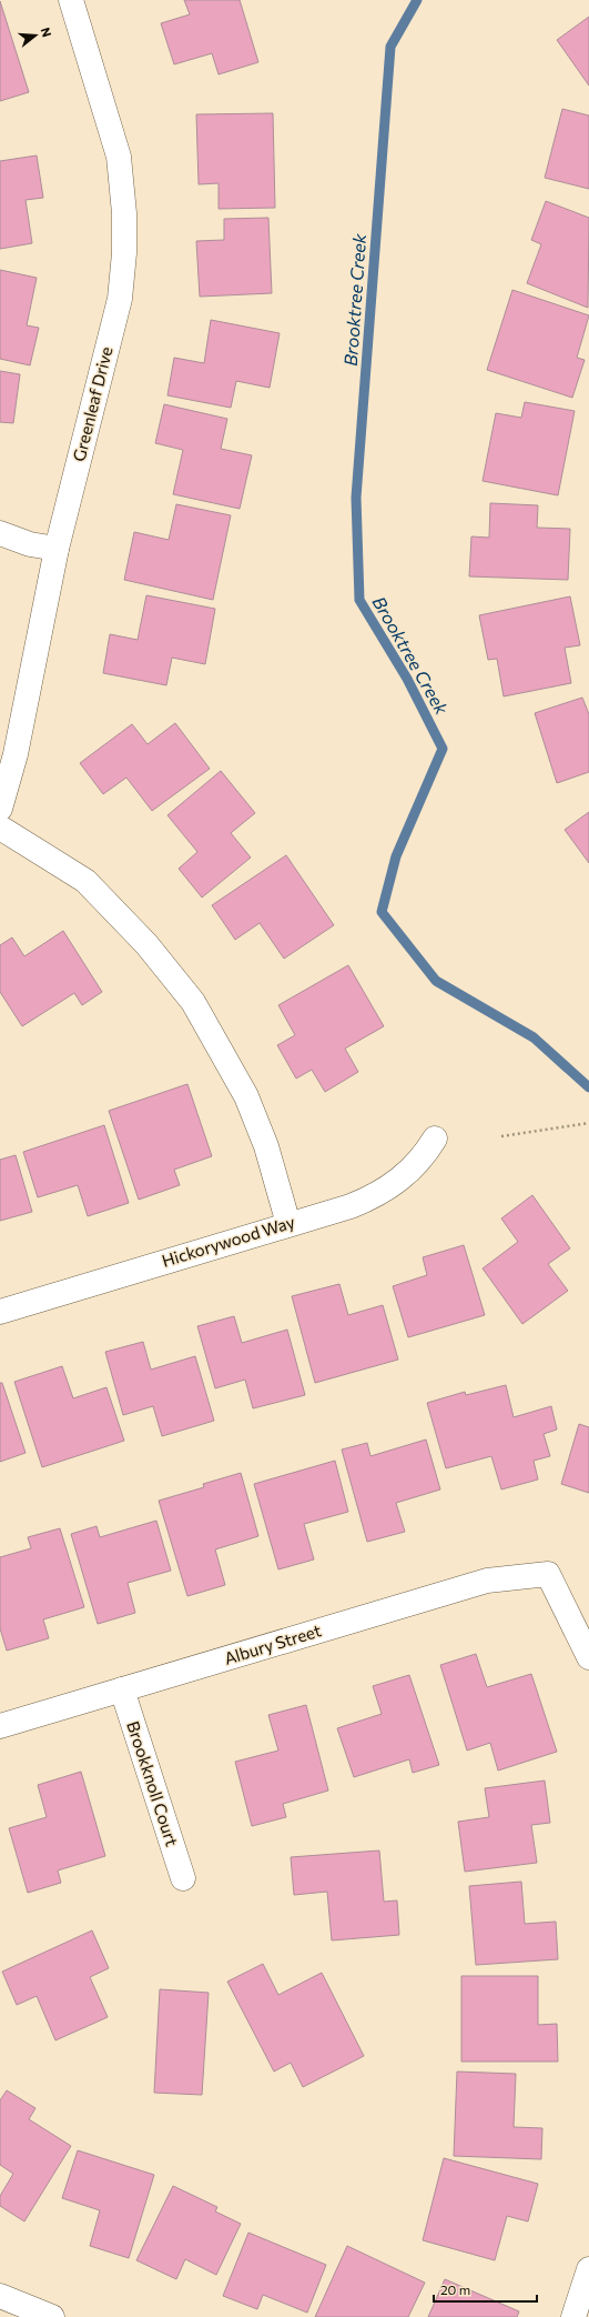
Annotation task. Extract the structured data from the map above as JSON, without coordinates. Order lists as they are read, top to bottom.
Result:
{
  "streets": {
    "street": [
      "Greenleaf Drive",
      "Hickorywood Way",
      "Albury Street",
      "Brookknoll Court"
    ]
  },
  "crossings": [
    ["Albury Street", "Brookknoll Court"]
  ],
  "water": ["Brooktree Creek"],
  "scale_bar": "20 m",
  "north": "right"
}
